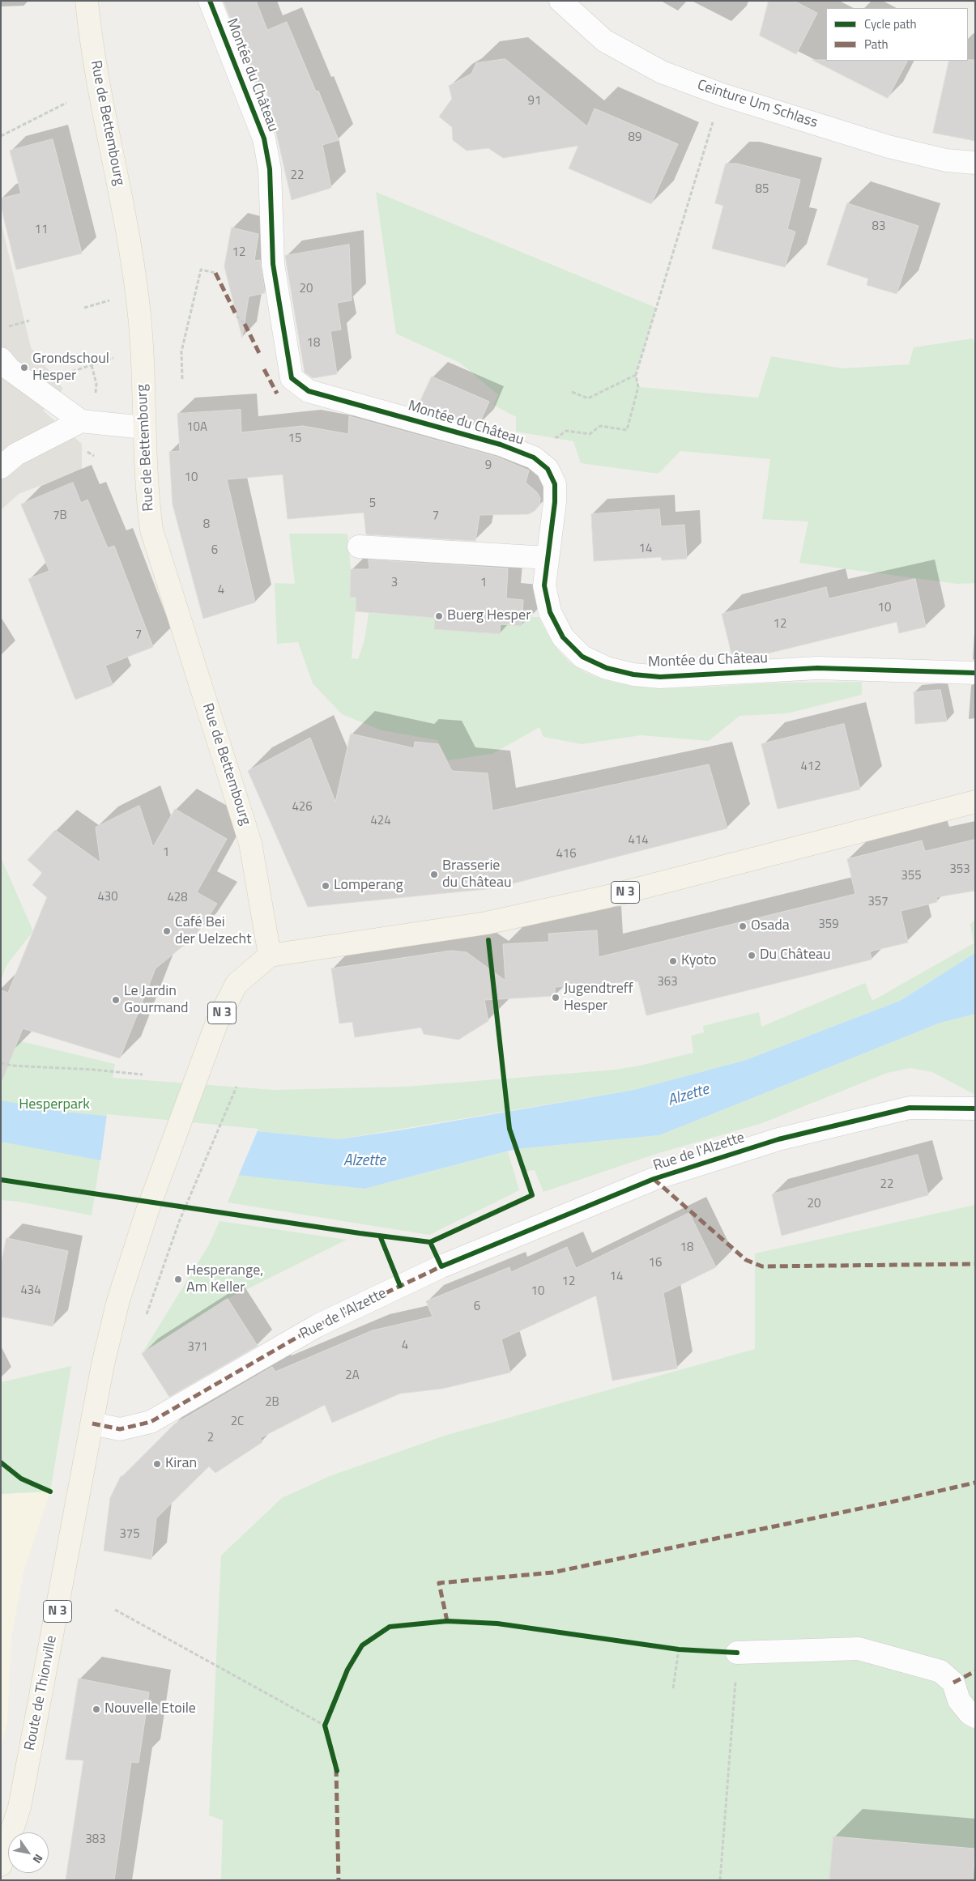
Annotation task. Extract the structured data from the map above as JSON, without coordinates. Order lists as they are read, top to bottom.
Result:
{
  "streets": {
    "main road": ["Rue de Bettembourg", "N 3", "Route de Thionville"],
    "street": ["Montée du Château", "Ceinture Um Schlass", "Rue de l'Alzette"]
  },
  "crossings": [
    ["Rue de Bettembourg", "N 3"],
    ["N 3", "Rue de l'Alzette"],
    ["N 3", "Route de Thionville"],
    ["Rue de l'Alzette", "Route de Thionville"]
  ],
  "water": ["Alzette"],
  "parks": ["Hesperpark"],
  "places": [
    "Grondschoul Hesper",
    "Buerg Hesper",
    "Brasserie du Château",
    "Lomperang",
    "Osada",
    "Café Bei der Uelzecht",
    "Du Château",
    "Kyoto",
    "Jugendtreff Hesper",
    "Le Jardin Gourmand",
    "Hesperange, Am Keller",
    "Kiran",
    "Nouvelle Etoile"
  ],
  "house_numbers": [
    "91",
    "89",
    "22",
    "85",
    "83",
    "11",
    "12",
    "20",
    "18",
    "10A",
    "15",
    "9",
    "10",
    "5",
    "7B",
    "7",
    "8",
    "14",
    "6",
    "3",
    "1",
    "4",
    "10",
    "12",
    "7",
    "412",
    "426",
    "424",
    "414",
    "1",
    "416",
    "353",
    "355",
    "430",
    "428",
    "357",
    "359",
    "363",
    "22",
    "20",
    "18",
    "16",
    "14",
    "12",
    "434",
    "10",
    "6",
    "4",
    "371",
    "2A",
    "2B",
    "2C",
    "2",
    "375",
    "383"
  ],
  "legend": ["Cycle path", "Path"],
  "north": "bottom right"
}
